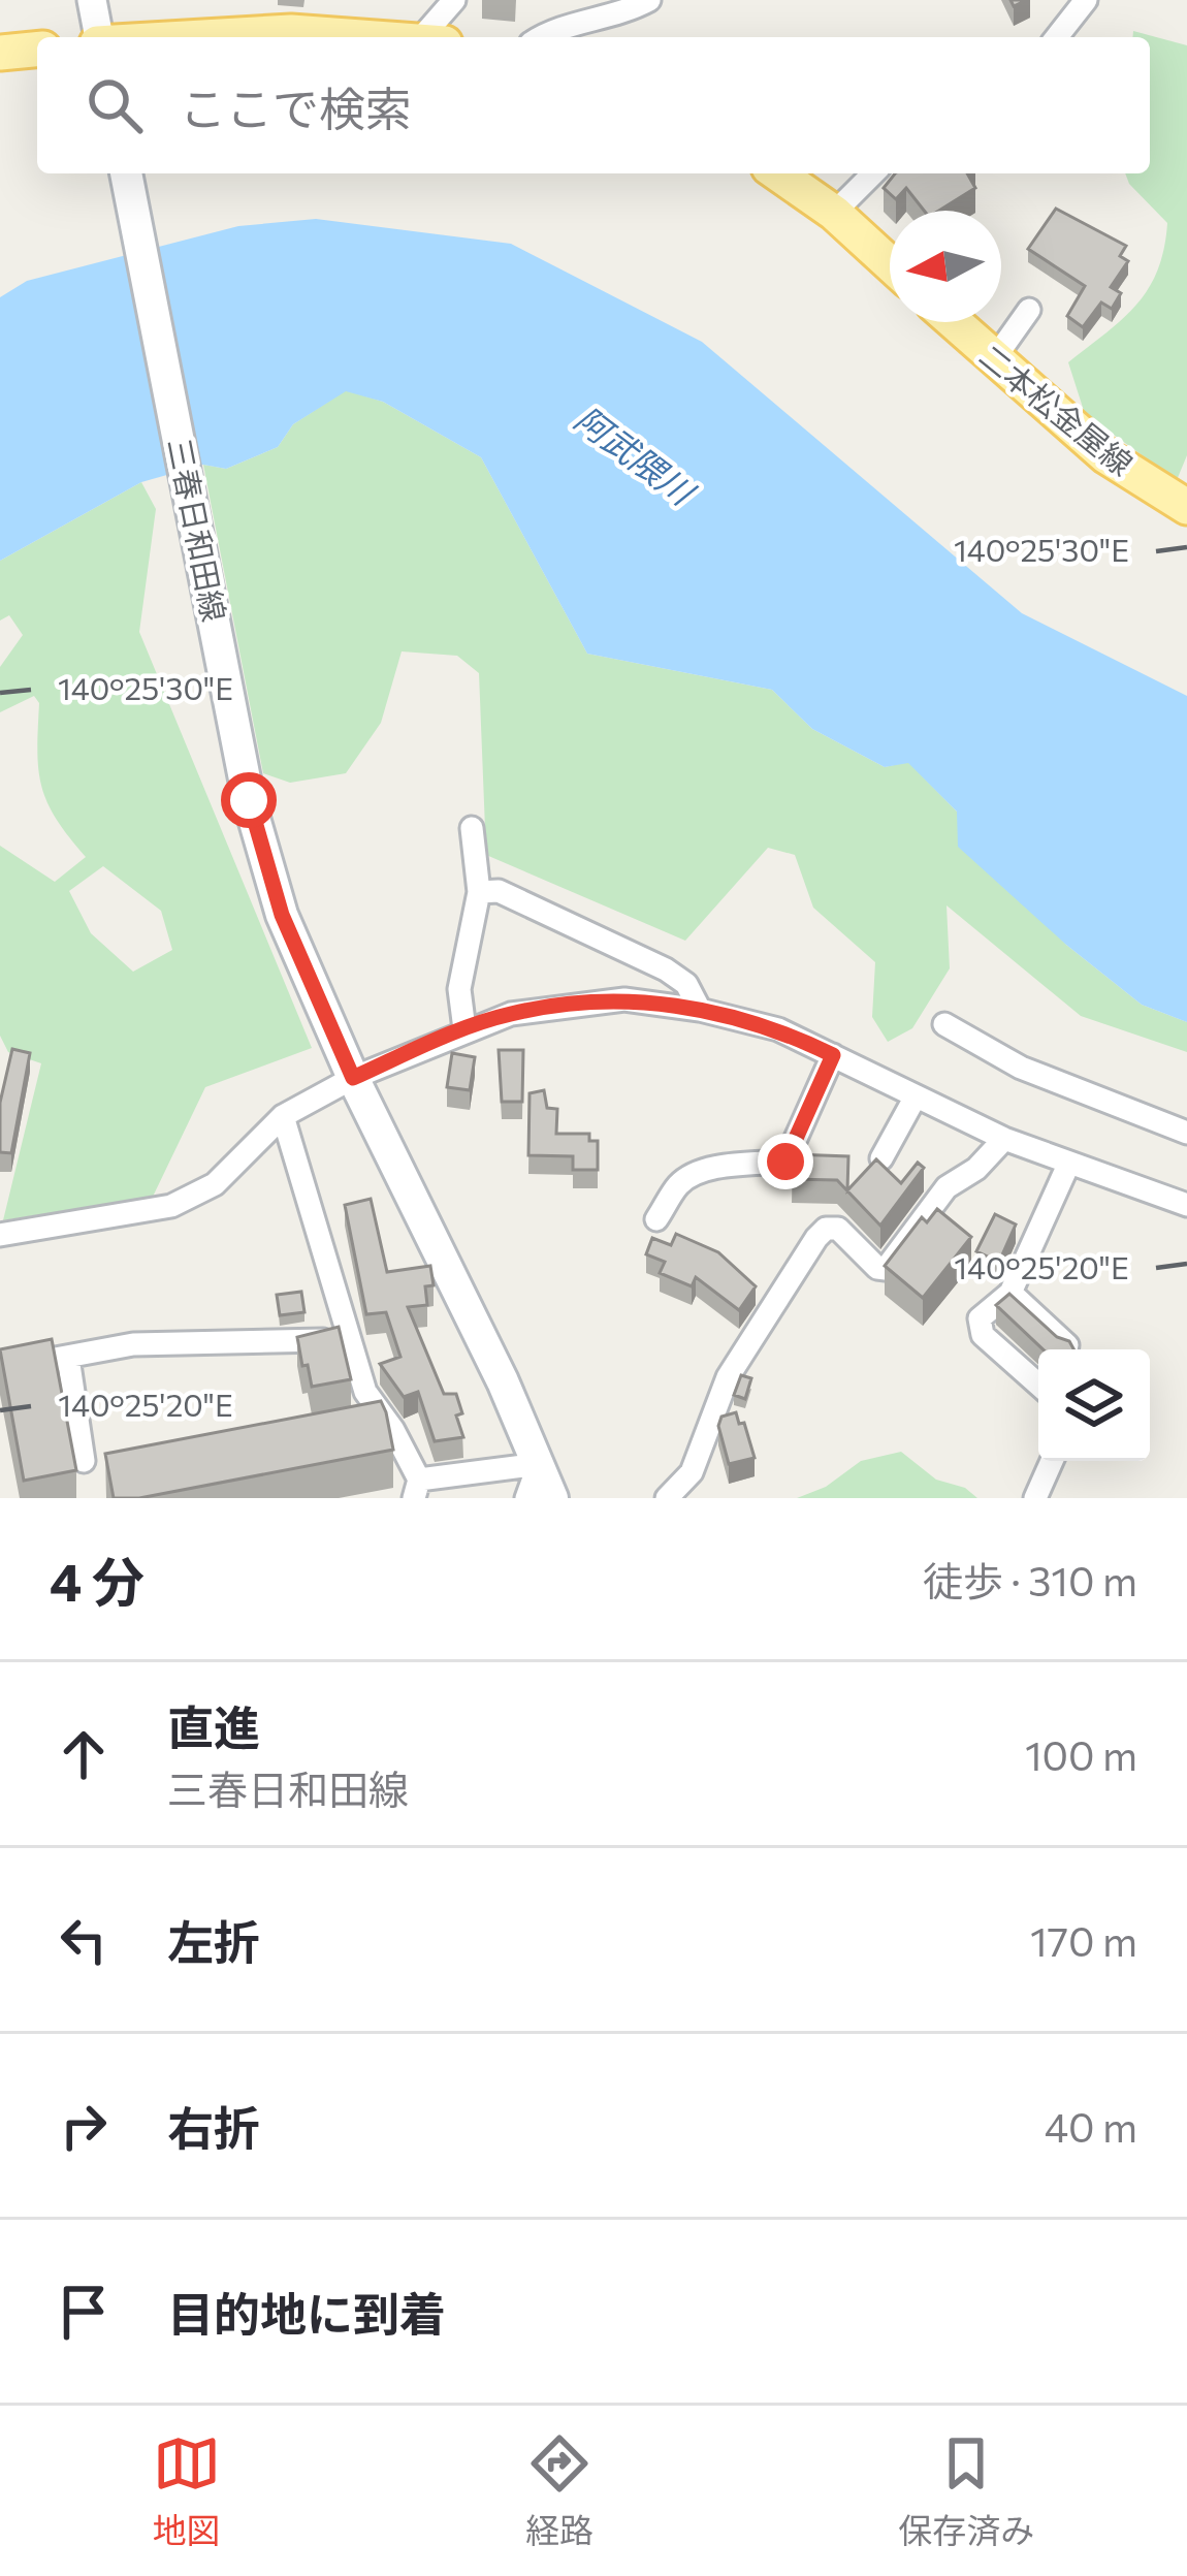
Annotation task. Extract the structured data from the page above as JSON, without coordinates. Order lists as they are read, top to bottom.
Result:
{
  "streets": {
    "main road": ["二本松金屋線", "三春日和田線"]
  },
  "water": ["阿武隈川"],
  "north": "left",
  "page": {
    "search": "ここで検索",
    "heading": ["4 分", "徒歩 · 310 m"],
    "list": [
      ["直進", "三春日和田線", "100 m"],
      ["左折", "170 m"],
      ["右折", "40 m"],
      "目的地に到着"
    ],
    "nav": ["地図", "経路", "保存済み"]
  },
  "coordinates": ["140°25'30\"E", "140°25'20\"E"]
}
